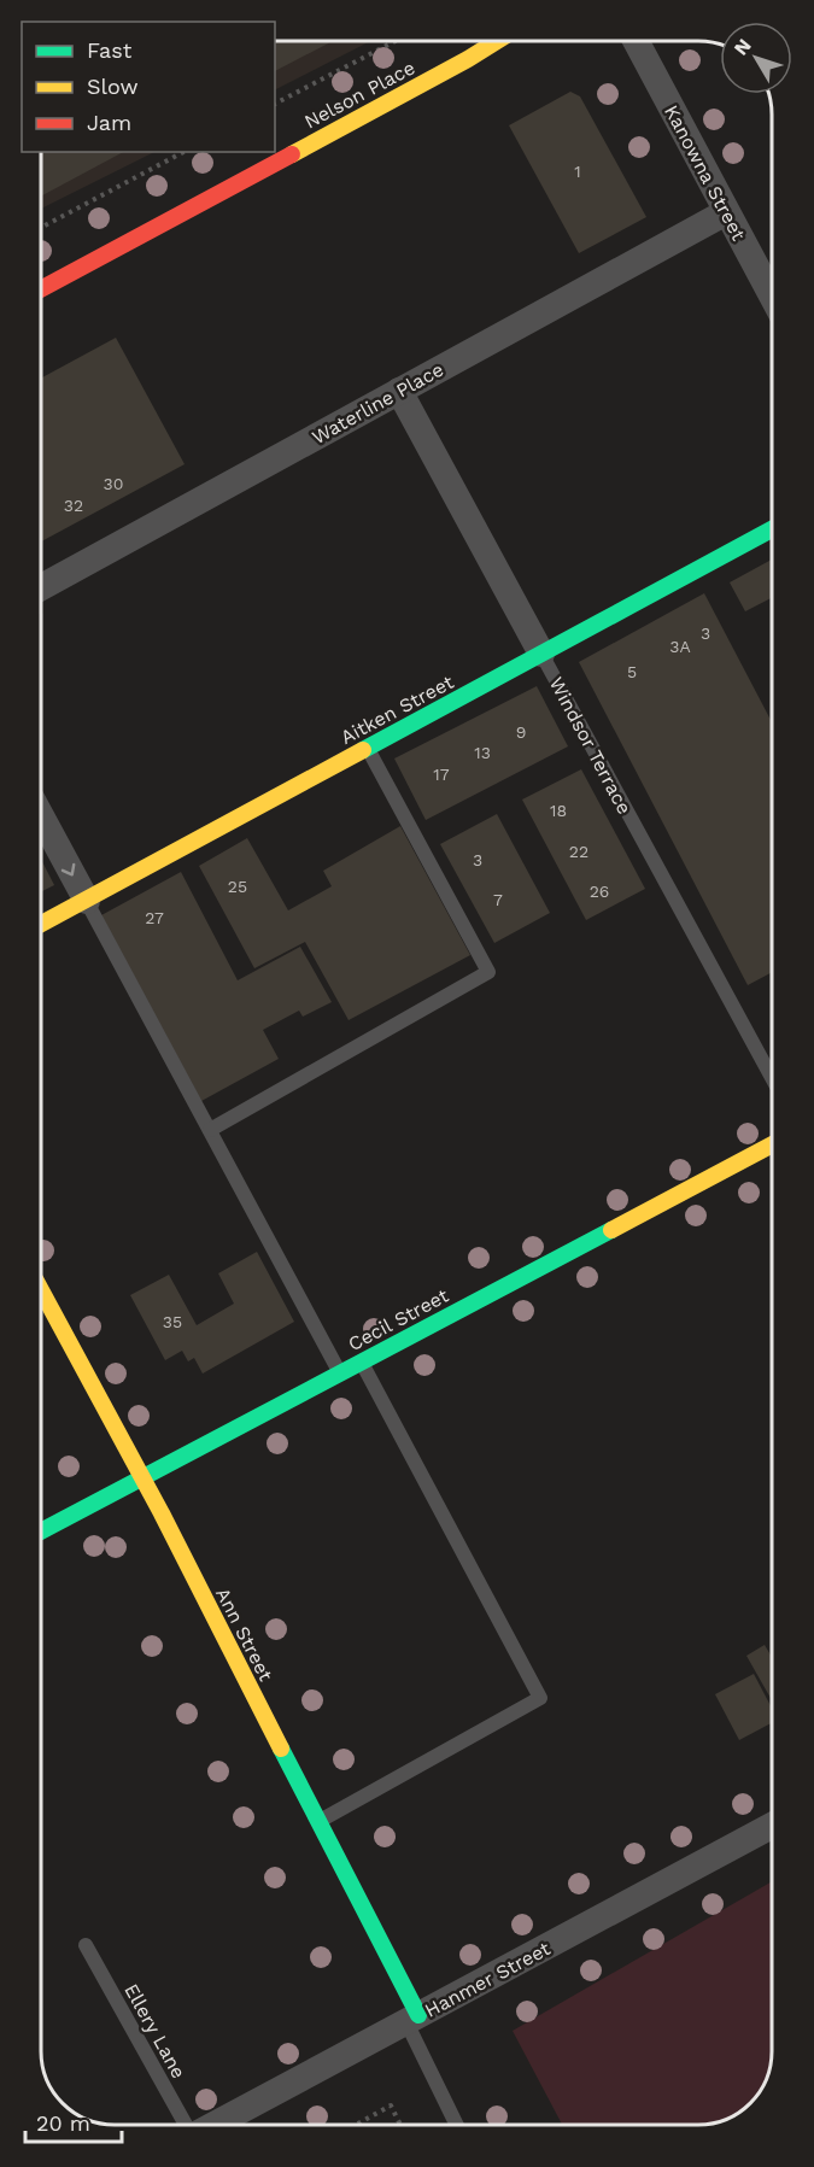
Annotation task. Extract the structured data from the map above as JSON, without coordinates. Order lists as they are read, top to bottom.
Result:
{
  "streets": {
    "street": [
      "Nelson Place",
      "Kanowna Street",
      "Waterline Place",
      "Aitken Street",
      "Windsor Terrace",
      "Cecil Street",
      "Ann Street",
      "Hanmer Street"
    ],
    "lane": ["Ellery Lane"]
  },
  "crossings": [
    ["Kanowna Street", "Waterline Place"],
    ["Waterline Place", "Windsor Terrace"],
    ["Aitken Street", "Windsor Terrace"],
    ["Cecil Street", "Ann Street"],
    ["Ann Street", "Hanmer Street"]
  ],
  "house_numbers": [
    "1",
    "30",
    "32",
    "3",
    "3A",
    "5",
    "9",
    "13",
    "17",
    "18",
    "22",
    "3",
    "25",
    "26",
    "7",
    "27",
    "35"
  ],
  "legend": ["Fast", "Slow", "Jam"],
  "scale_bar": "20 m",
  "north": "top left"
}
